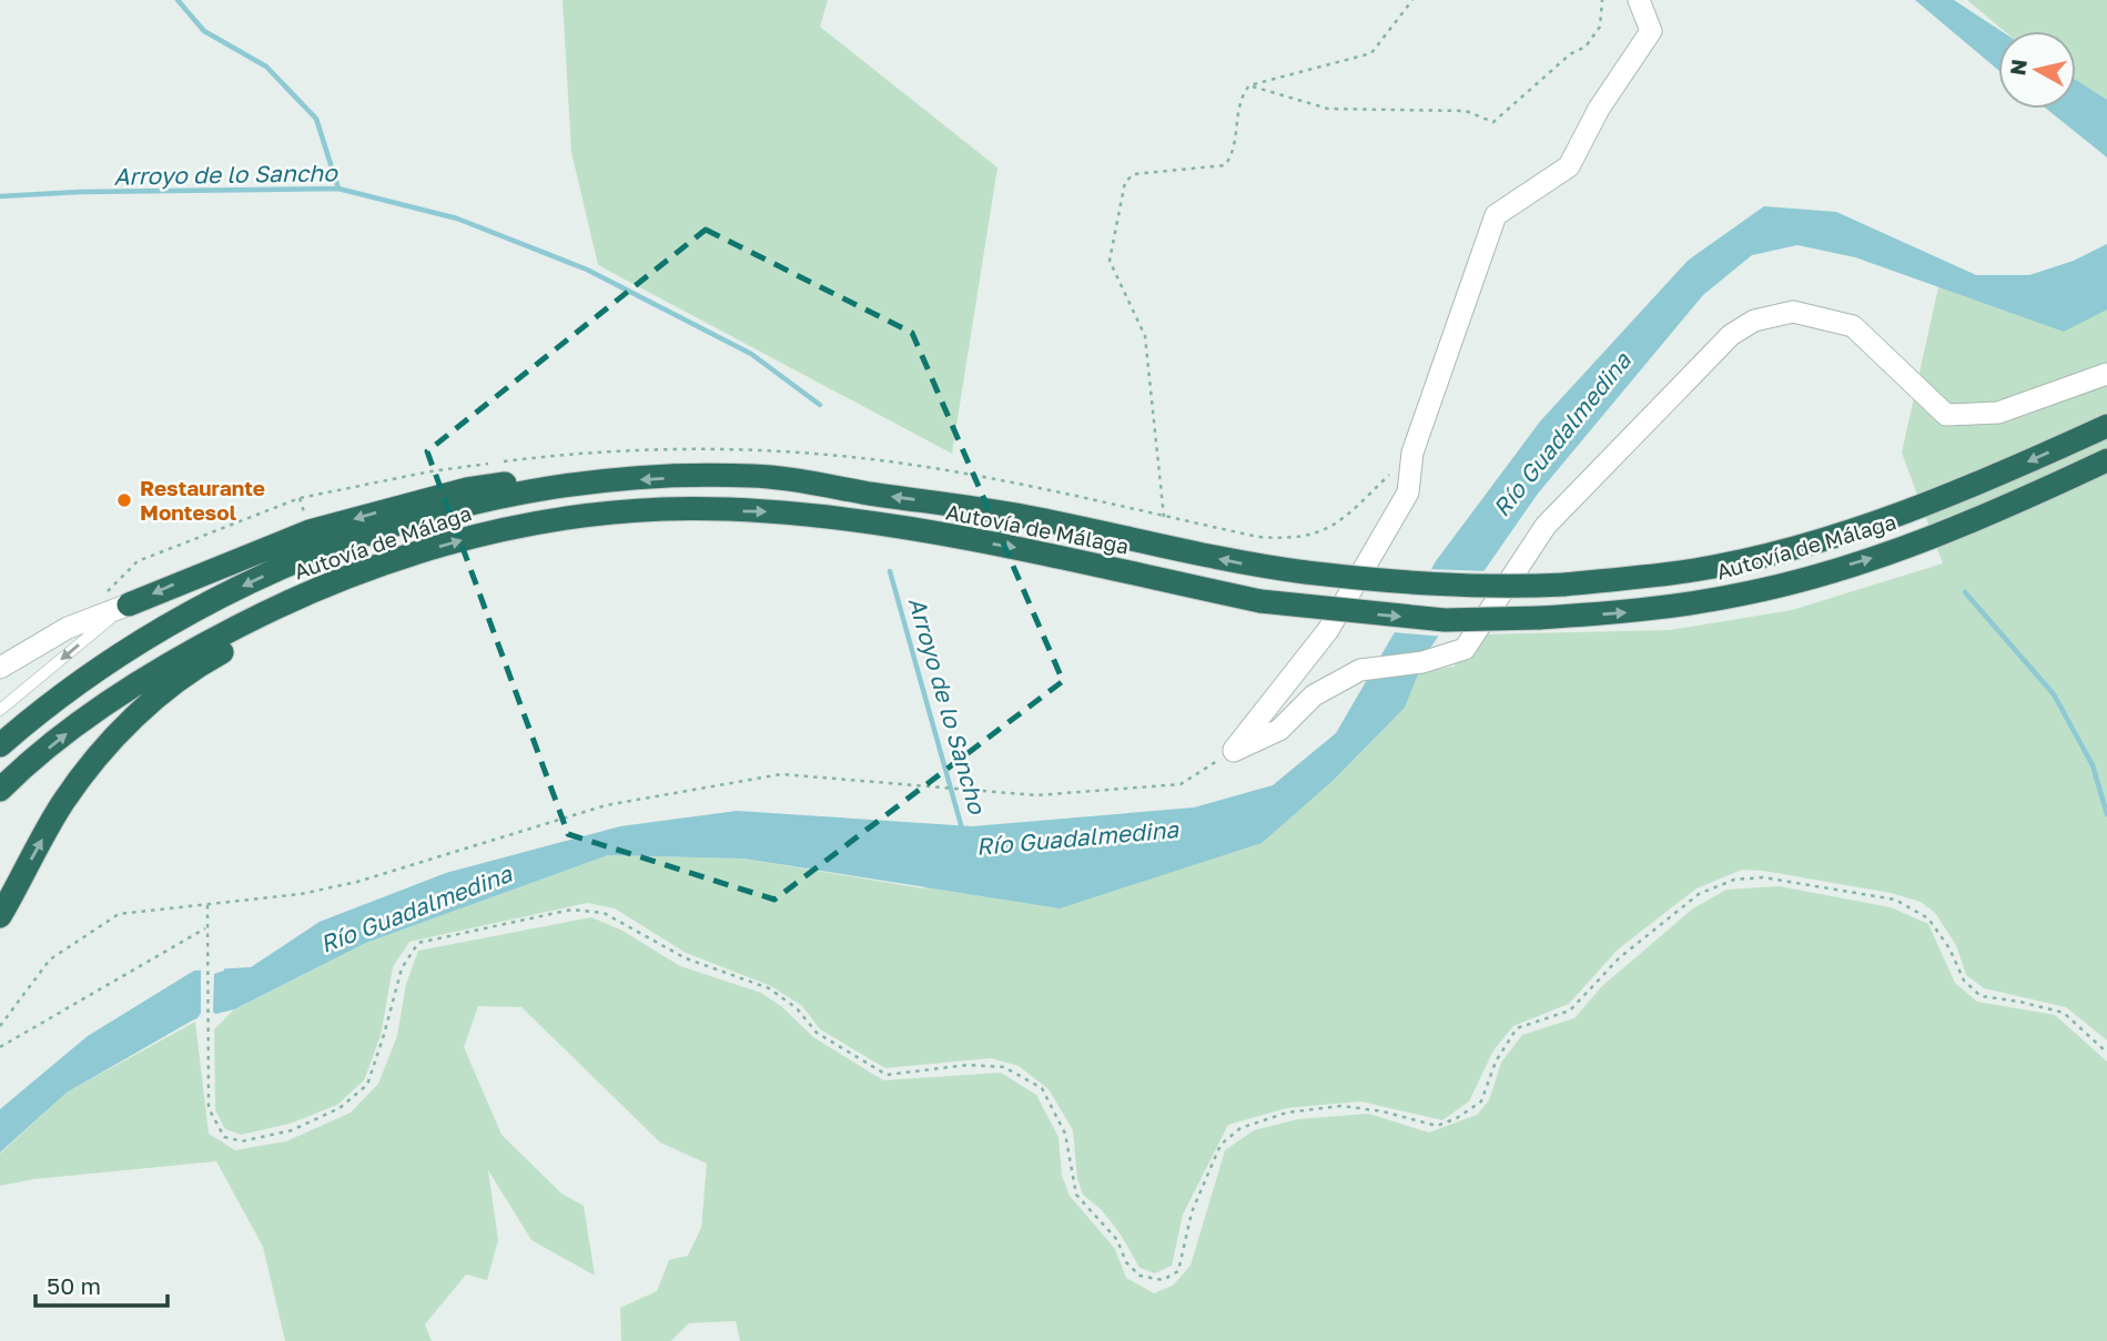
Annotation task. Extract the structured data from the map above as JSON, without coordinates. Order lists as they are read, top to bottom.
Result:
{
  "streets": {
    "highway": ["Autovía de Málaga"]
  },
  "water": ["Arroyo de lo Sancho", "Río Guadalmedina"],
  "places": ["Restaurante Montesol"],
  "scale_bar": "50 m",
  "north": "left"
}
